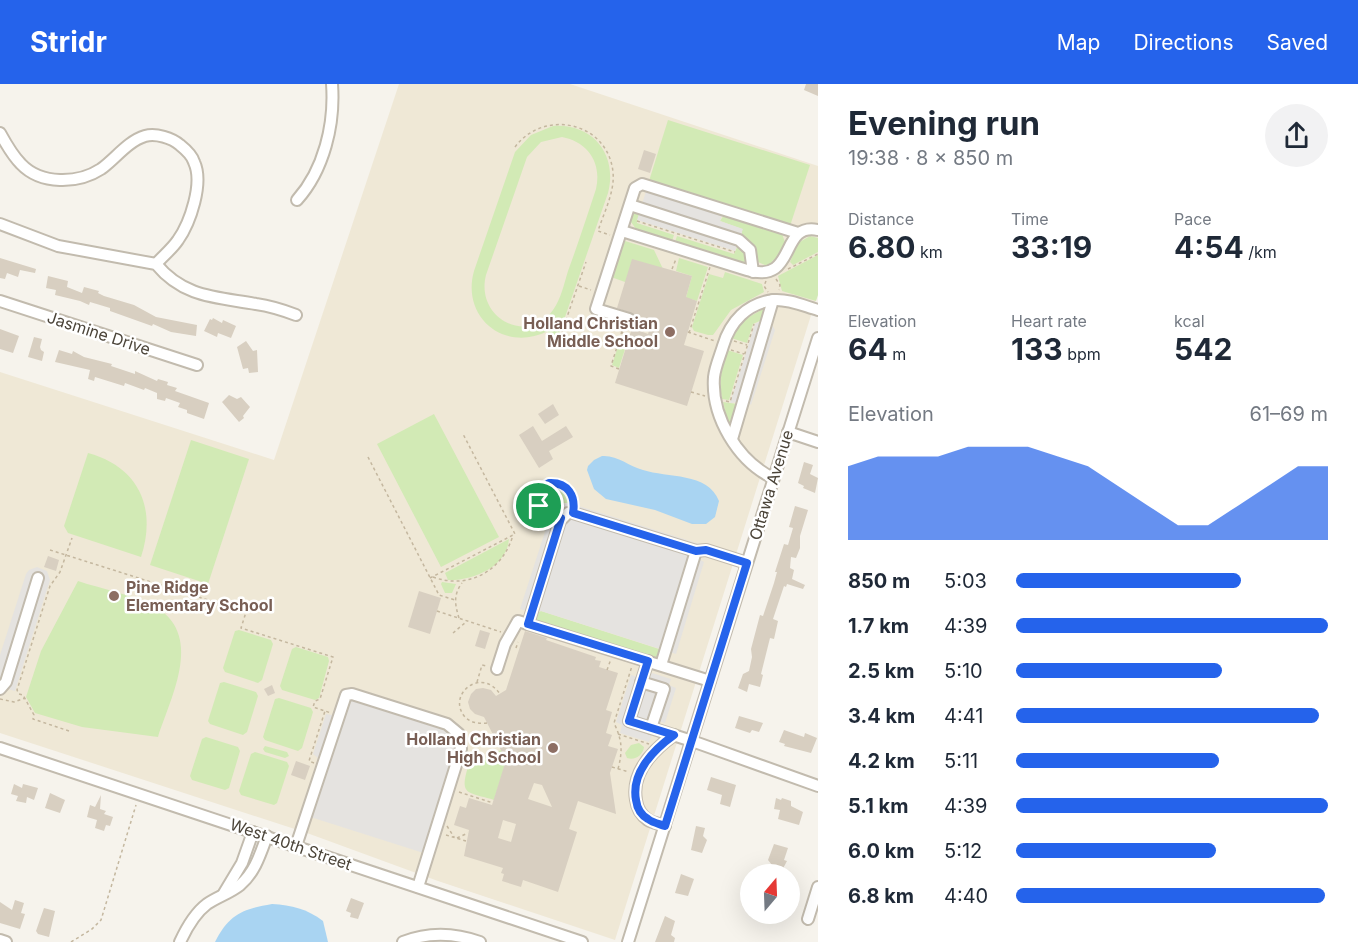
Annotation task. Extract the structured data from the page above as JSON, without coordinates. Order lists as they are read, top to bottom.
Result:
{
  "streets": {
    "street": ["Jasmine Drive", "Ottawa Avenue", "West 40th Street"]
  },
  "places": ["Holland Christian Middle School", "Pine Ridge Elementary School", "Holland Christian High School"],
  "north": "top",
  "page": {
    "header": "Stridr",
    "nav": ["Map", "Directions", "Saved"],
    "heading": ["Evening run", "19:38 · 8 × 850 m"],
    "stats": [
      ["Distance", "6.80 km"],
      ["Time", "33:19"],
      ["Pace", "4:54 /km"],
      ["Elevation", "64 m"],
      ["Heart rate", "133 bpm"],
      ["kcal", "542"]
    ],
    "chart": ["Elevation", "61–69 m"],
    "list": [
      {
        "name": "850 m",
        "note": "5:03"
      },
      {
        "name": "1.7 km",
        "note": "4:39"
      },
      {
        "name": "2.5 km",
        "note": "5:10"
      },
      {
        "name": "3.4 km",
        "note": "4:41"
      },
      {
        "name": "4.2 km",
        "note": "5:11"
      },
      {
        "name": "5.1 km",
        "note": "4:39"
      },
      {
        "name": "6.0 km",
        "note": "5:12"
      },
      {
        "name": "6.8 km",
        "note": "4:40"
      }
    ]
  }
}
